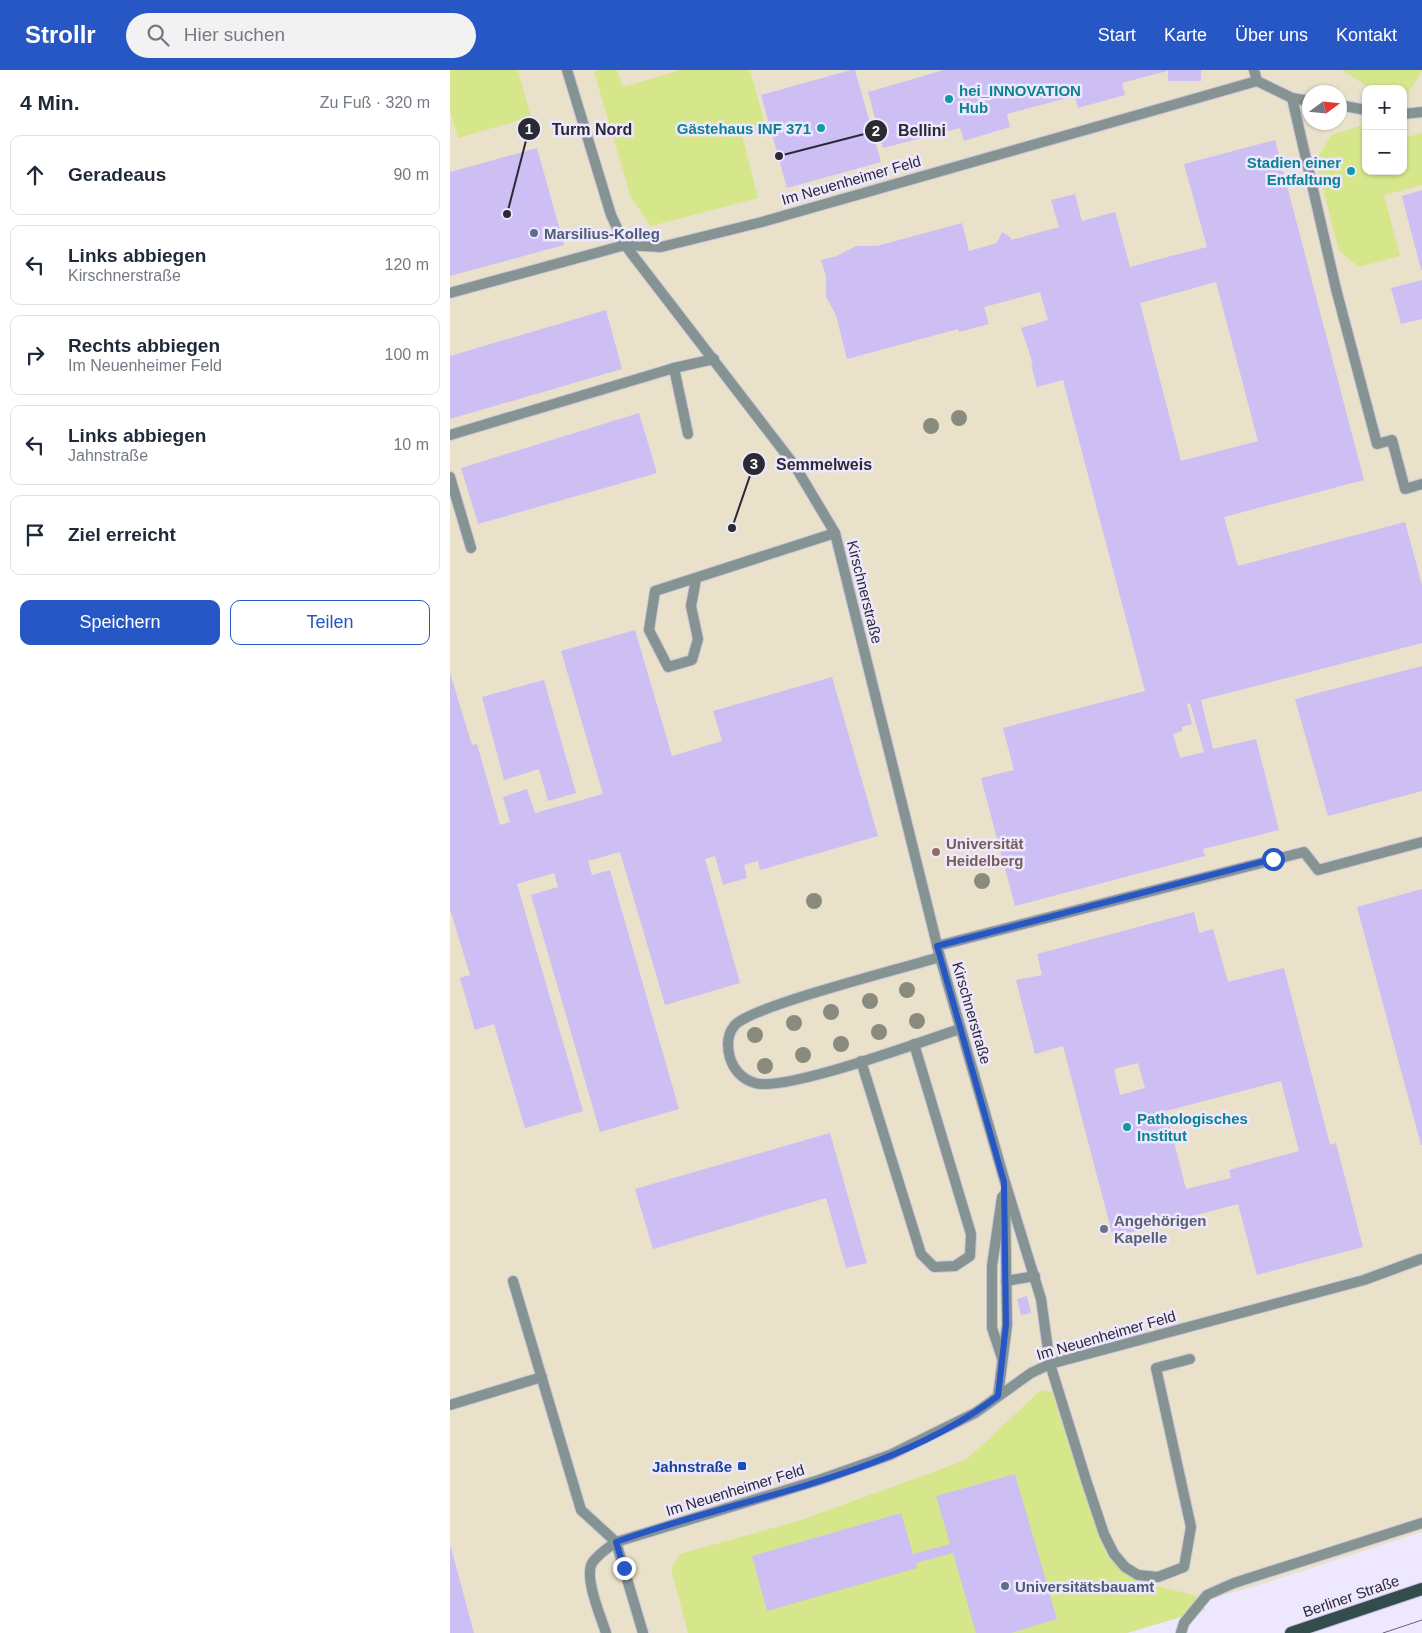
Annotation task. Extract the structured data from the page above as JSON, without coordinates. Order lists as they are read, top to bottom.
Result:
{
  "streets": {
    "main road": ["Berliner Straße"],
    "street": ["Im Neuenheimer Feld", "Kirschnerstraße"]
  },
  "crossings": [
    ["Im Neuenheimer Feld", "Kirschnerstraße"]
  ],
  "places": {
    "other": [
      "hei_INNOVATION Hub",
      "Gästehaus INF 371",
      "Bellini",
      "Stadien einer Entfaltung",
      "Turm Nord",
      "Marsilius-Kolleg",
      "Semmelweis",
      "Universität Heidelberg",
      "Pathologisches Institut",
      "Angehörigen Kapelle",
      "Universitätsbauamt"
    ],
    "transit": ["Jahnstraße"]
  },
  "north": "right",
  "page": {
    "header": "Strollr",
    "search": "Hier suchen",
    "nav": [
      "Start",
      "Karte",
      "Über uns",
      "Kontakt"
    ],
    "heading": ["4 Min.", "Zu Fuß · 320 m"],
    "map_buttons": ["+", "−"],
    "list": [
      ["Geradeaus", "90 m"],
      ["Links abbiegen", "Kirschnerstraße", "120 m"],
      ["Rechts abbiegen", "Im Neuenheimer Feld", "100 m"],
      ["Links abbiegen", "Jahnstraße", "10 m"],
      "Ziel erreicht"
    ],
    "buttons": ["Speichern", "Teilen"]
  }
}
